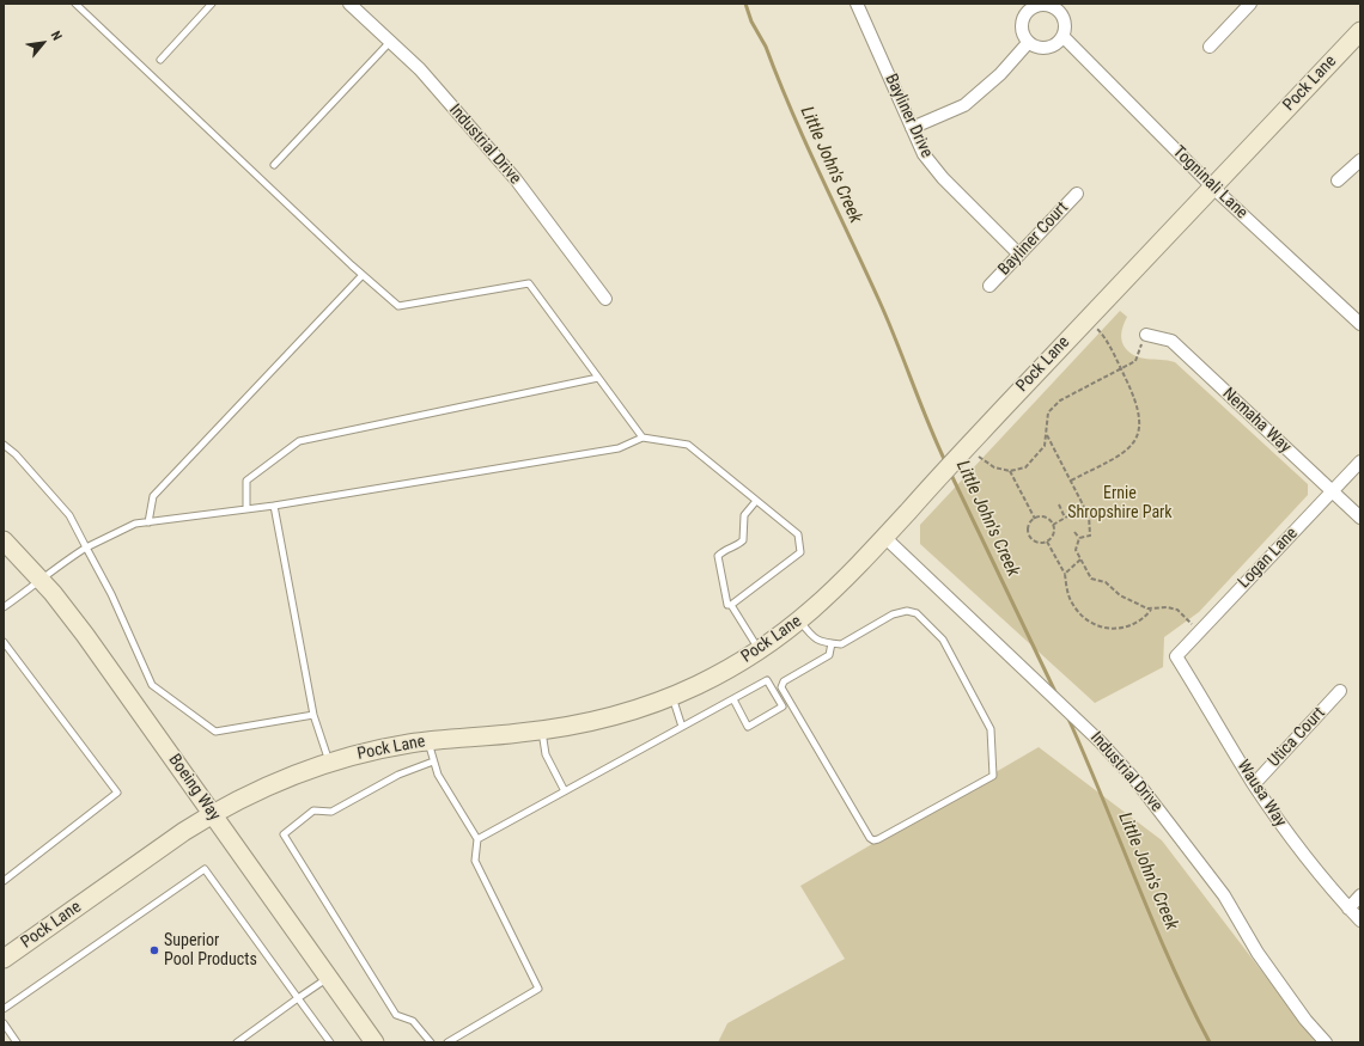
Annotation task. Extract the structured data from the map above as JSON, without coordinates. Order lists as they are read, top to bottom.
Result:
{
  "streets": {
    "street": [
      "Pock Lane",
      "Bayliner Drive",
      "Industrial Drive",
      "Togninali Lane",
      "Bayliner Court",
      "Nemaha Way",
      "Logan Lane",
      "Utica Court",
      "Boeing Way",
      "Wausa Way"
    ]
  },
  "crossings": [
    ["Pock Lane", "Industrial Drive"],
    ["Pock Lane", "Togninali Lane"],
    ["Pock Lane", "Boeing Way"],
    ["Bayliner Drive", "Bayliner Court"],
    ["Nemaha Way", "Logan Lane"],
    ["Logan Lane", "Wausa Way"],
    ["Utica Court", "Wausa Way"]
  ],
  "water": ["Little John's Creek"],
  "parks": ["Ernie Shropshire Park"],
  "places": ["Superior Pool Products"],
  "north": "top right"
}
